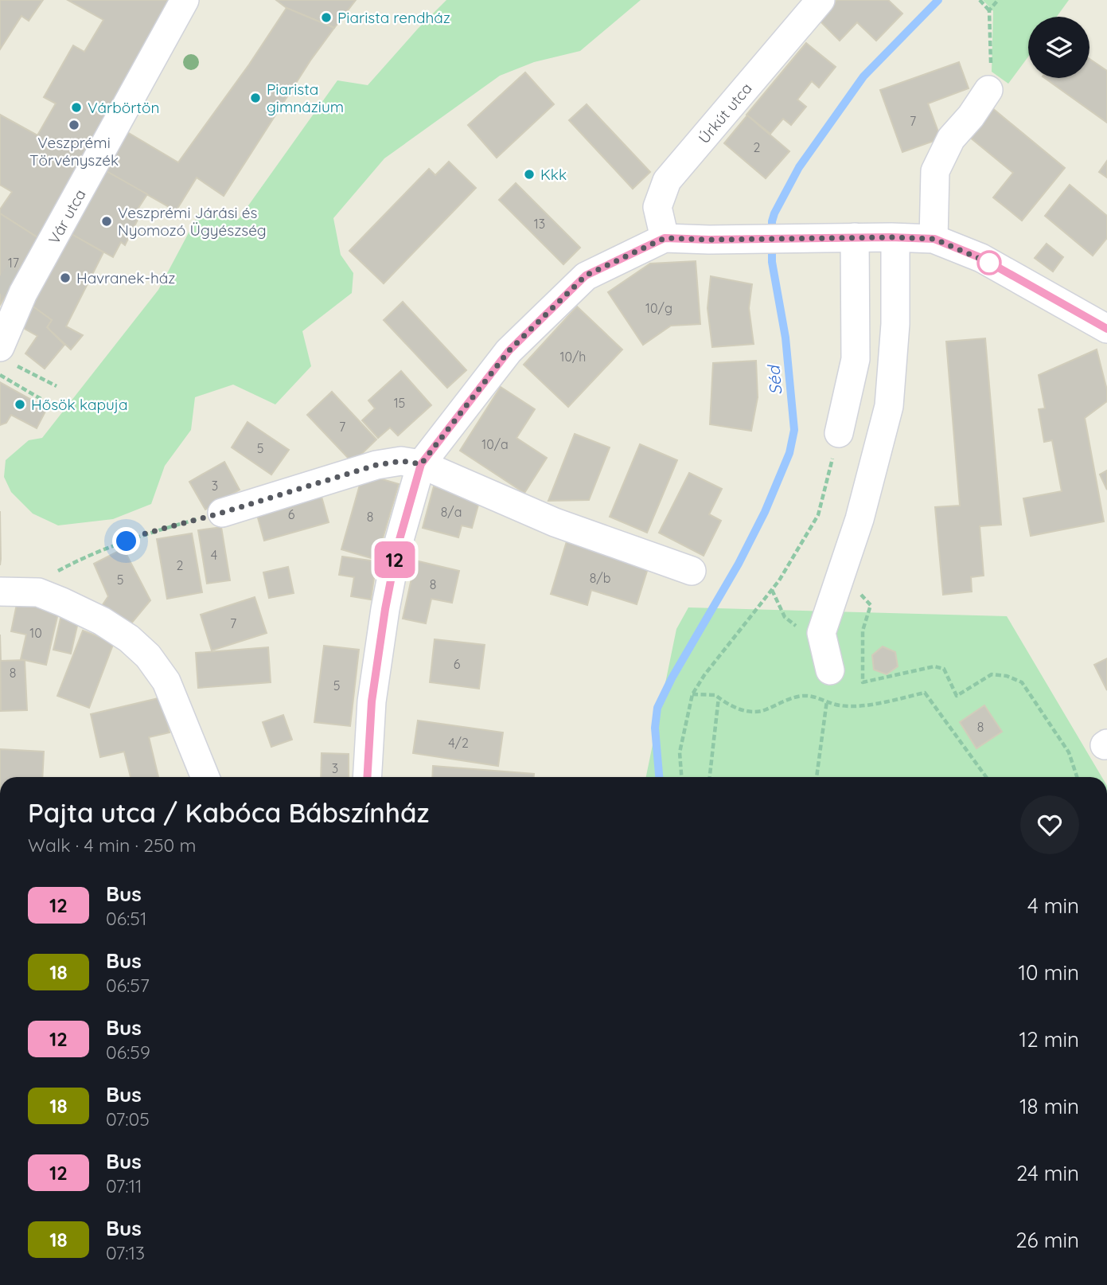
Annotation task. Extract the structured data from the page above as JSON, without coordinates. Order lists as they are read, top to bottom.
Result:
{
  "streets": {
    "street": ["Úrkút utca", "Vár utca"]
  },
  "water": ["Séd"],
  "places": [
    "Piarista rendház",
    "Piarista gimnázium",
    "Várbörtön",
    "Veszprémi Törvényszék",
    "Kkk",
    "Veszprémi Járási és Nyomozó Ügyészség",
    "Havranek-ház",
    "Hősök kapuja"
  ],
  "lines": ["bus line 12"],
  "house_numbers": [
    "7",
    "2",
    "13",
    "17",
    "10/g",
    "10/h",
    "15",
    "7",
    "10/a",
    "5",
    "3",
    "8/a",
    "6",
    "8",
    "4",
    "2",
    "8/b",
    "5",
    "8",
    "7",
    "10",
    "6",
    "8",
    "5",
    "8",
    "4/2",
    "3"
  ],
  "page": {
    "on_map": "12",
    "heading": ["Pajta utca / Kabóca Bábszínház", "Walk · 4 min · 250 m"],
    "list": [
      {
        "mark": "12",
        "name": "Bus",
        "note": "06:51",
        "value": "4 min"
      },
      {
        "mark": "18",
        "name": "Bus",
        "note": "06:57",
        "value": "10 min"
      },
      {
        "mark": "12",
        "name": "Bus",
        "note": "06:59",
        "value": "12 min"
      },
      {
        "mark": "18",
        "name": "Bus",
        "note": "07:05",
        "value": "18 min"
      },
      {
        "mark": "12",
        "name": "Bus",
        "note": "07:11",
        "value": "24 min"
      },
      {
        "mark": "18",
        "name": "Bus",
        "note": "07:13",
        "value": "26 min"
      }
    ]
  }
}
